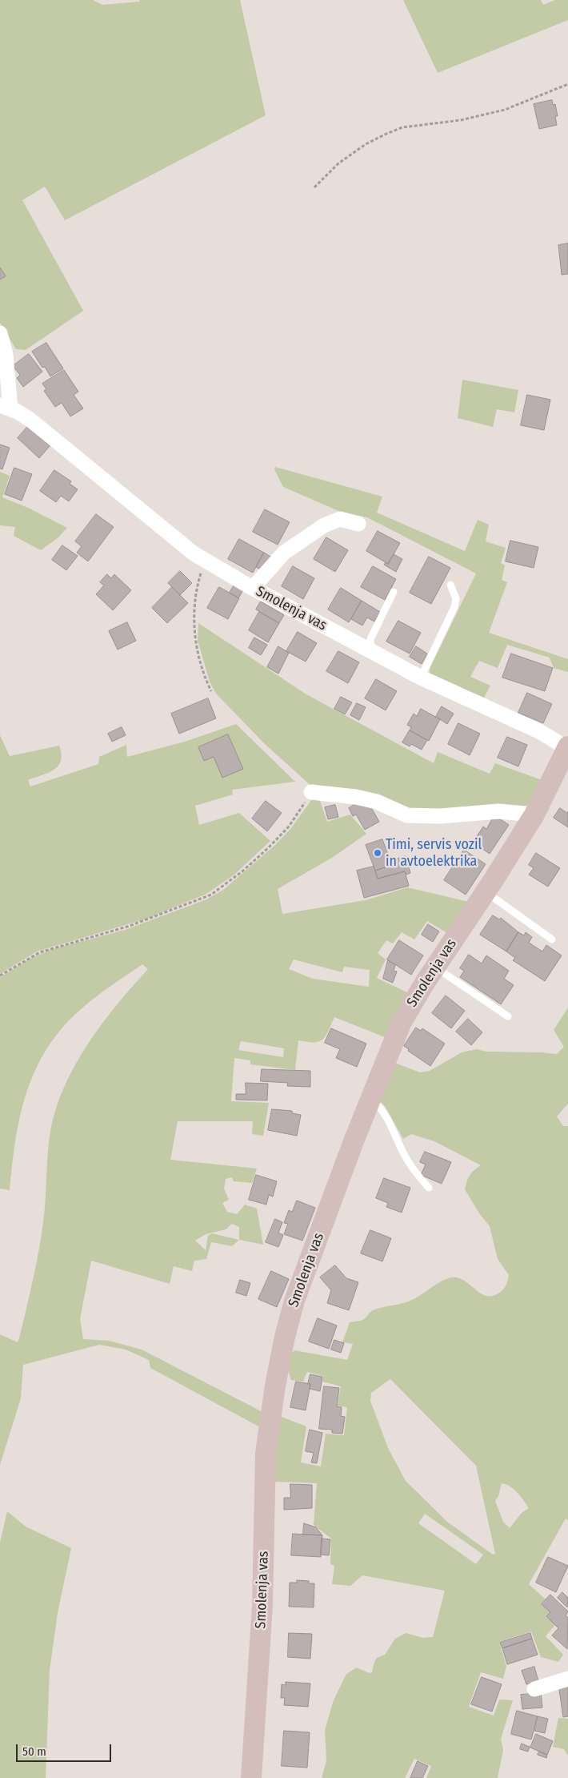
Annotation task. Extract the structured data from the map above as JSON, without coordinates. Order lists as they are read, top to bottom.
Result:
{
  "streets": {
    "main road": ["Smolenja vas"]
  },
  "places": ["Timi, servis vozil in avtoelektrika"],
  "scale_bar": "50 m"
}
